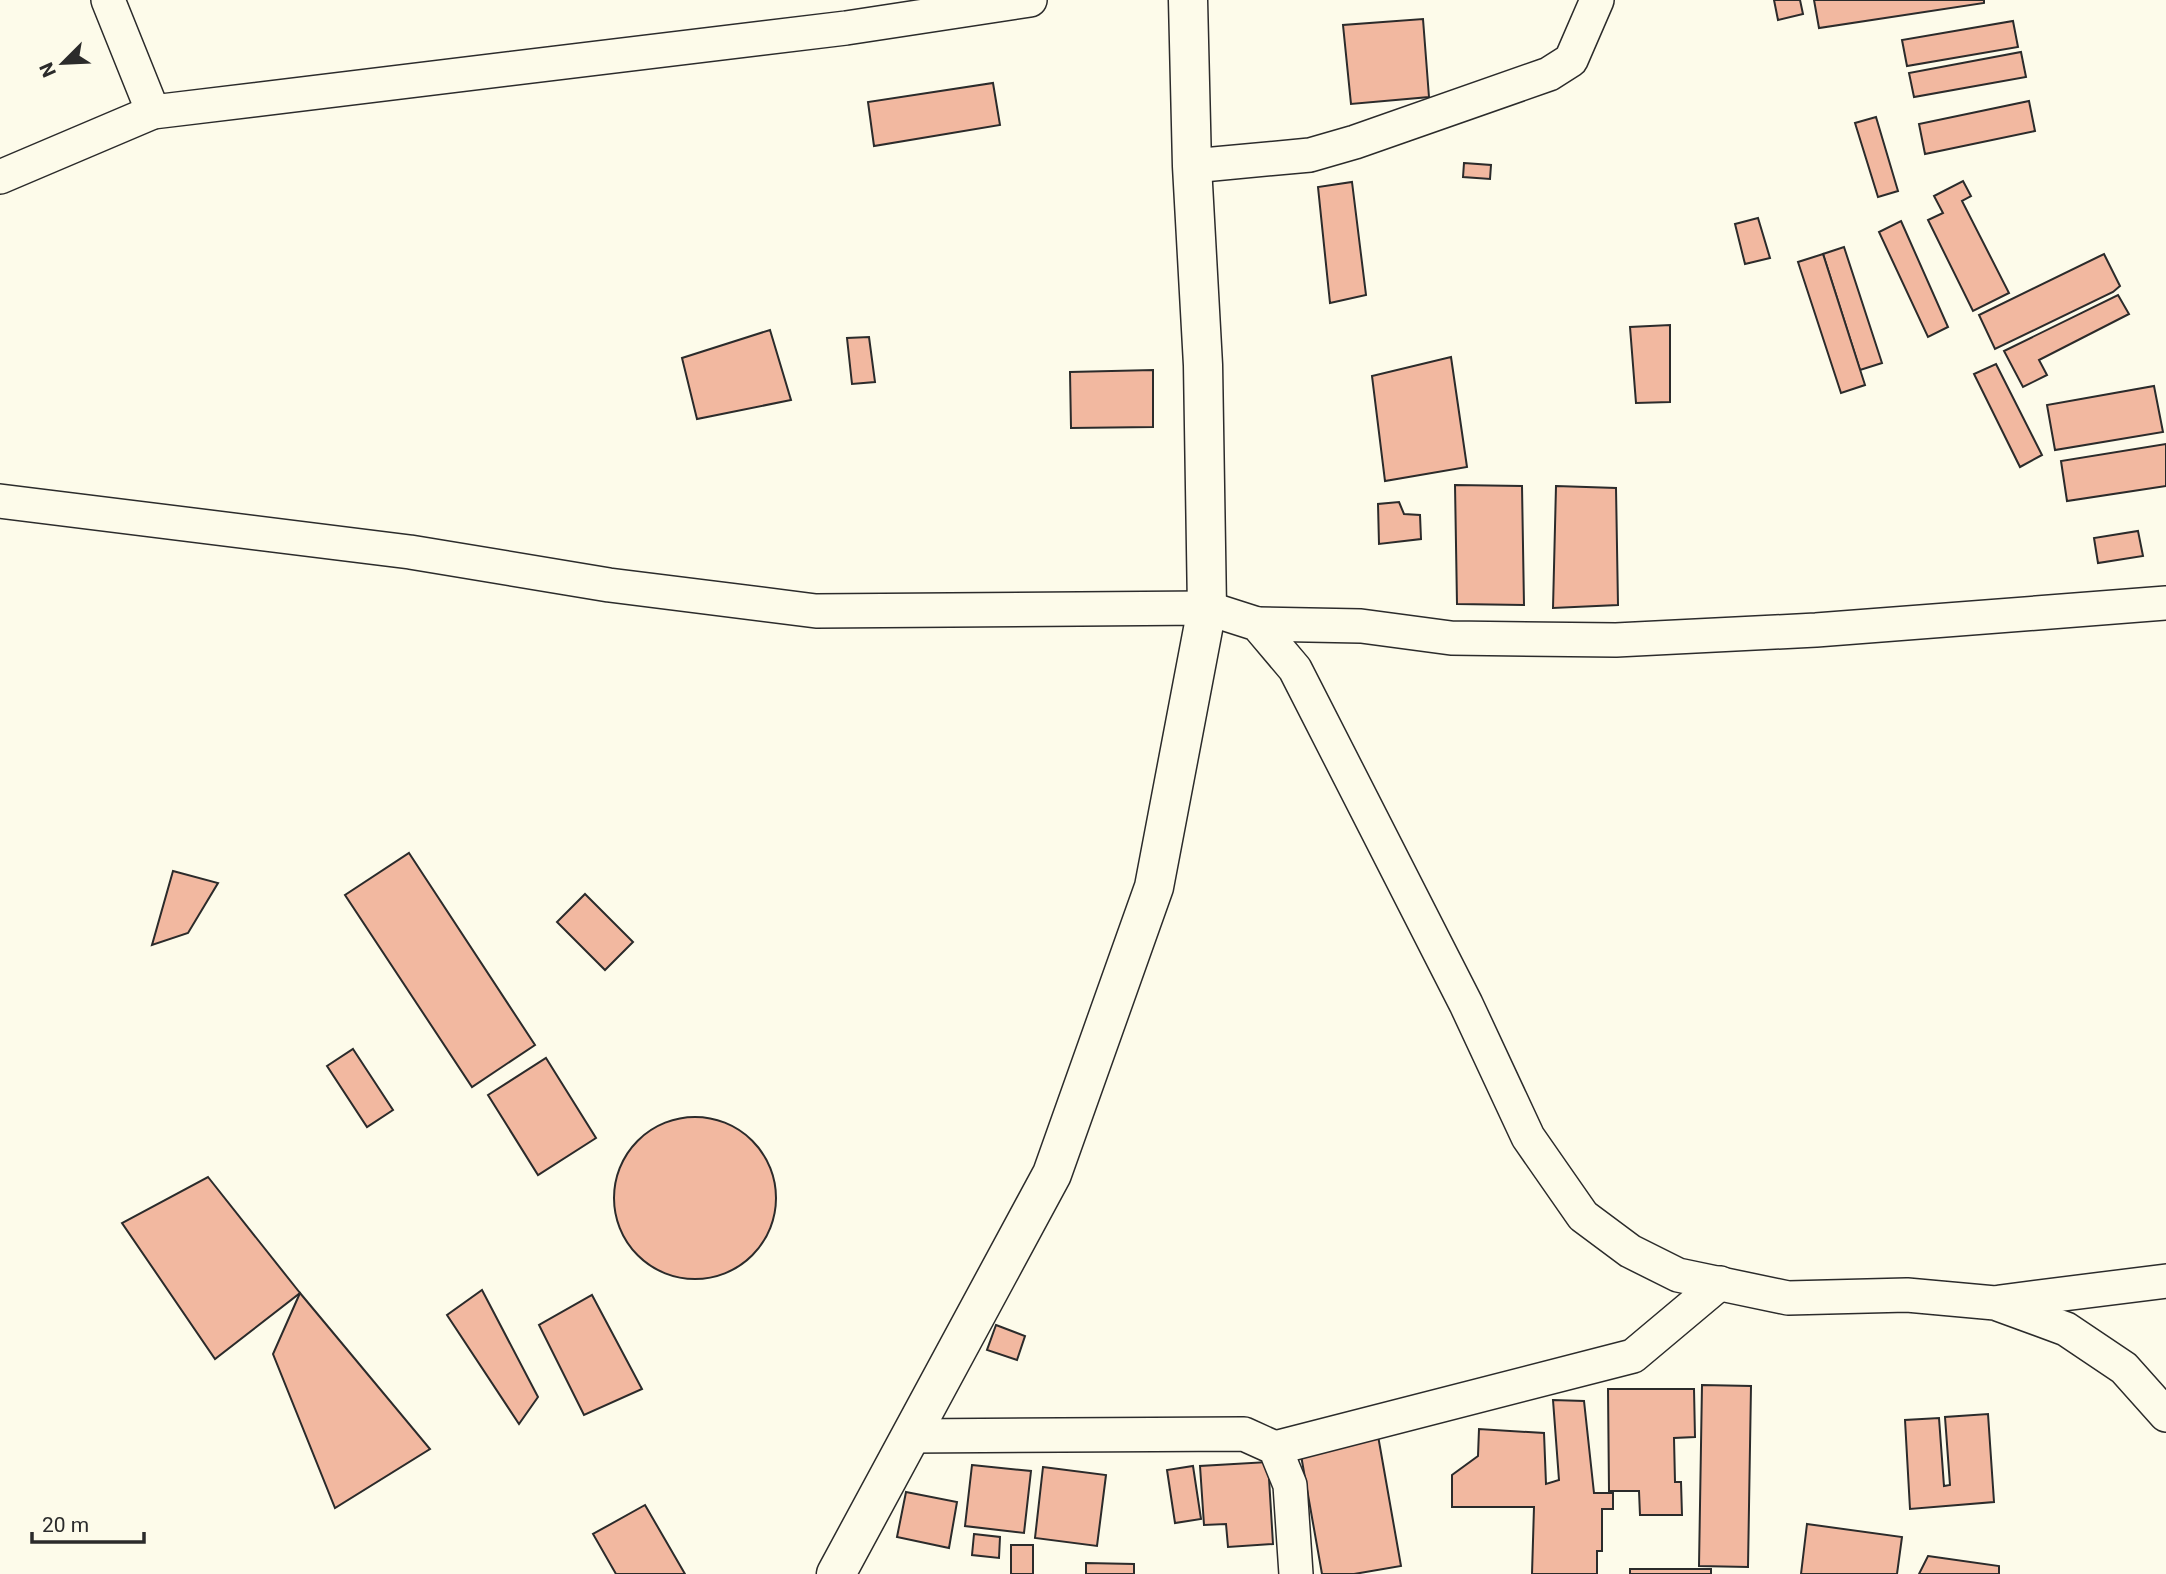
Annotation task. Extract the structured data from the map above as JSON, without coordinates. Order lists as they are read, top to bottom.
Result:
{
  "scale_bar": "20 m",
  "north": "bottom left"
}
